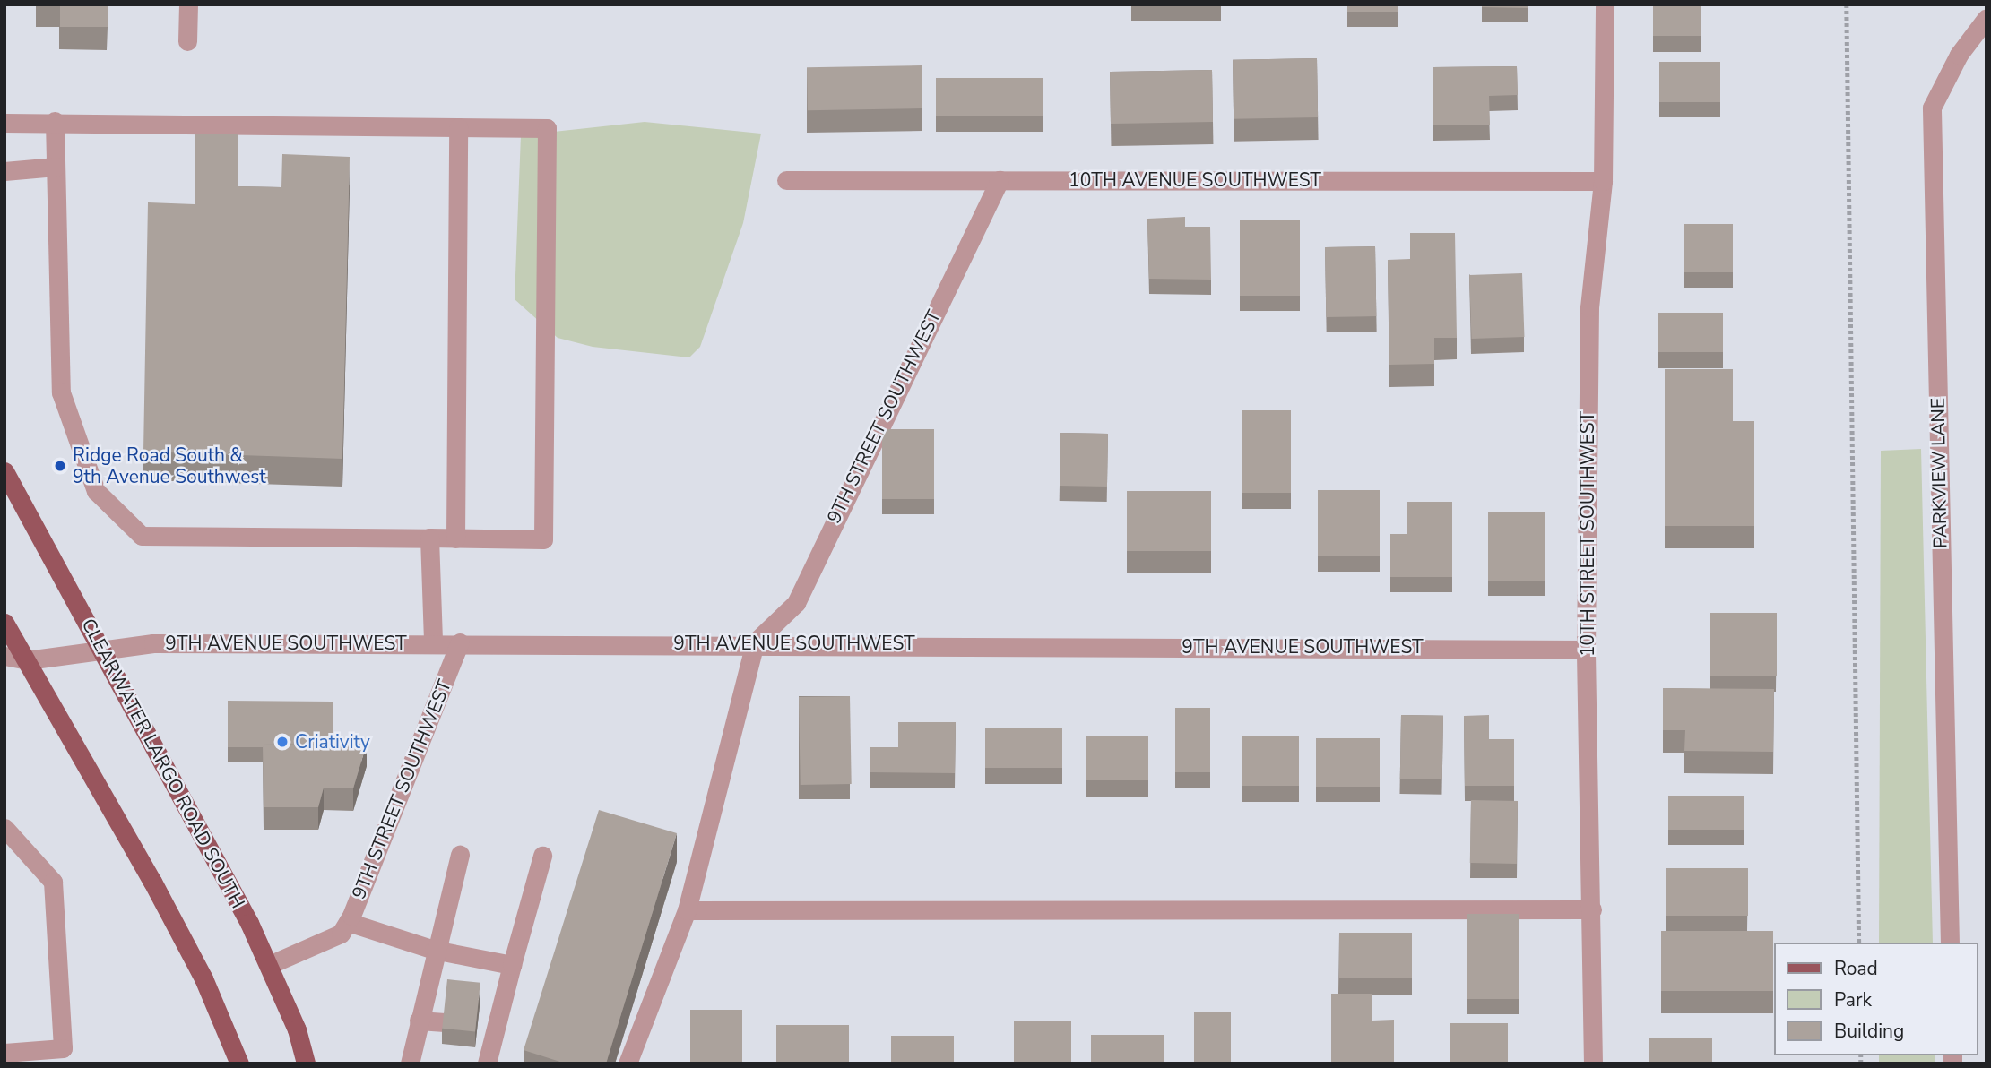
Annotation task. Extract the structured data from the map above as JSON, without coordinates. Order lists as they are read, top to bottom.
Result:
{
  "streets": {
    "main road": ["CLEARWATER LARGO ROAD SOUTH"],
    "street": [
      "10TH AVENUE SOUTHWEST",
      "9TH STREET SOUTHWEST",
      "PARKVIEW LANE",
      "10TH STREET SOUTHWEST",
      "9TH AVENUE SOUTHWEST"
    ]
  },
  "crossings": [
    ["10TH AVENUE SOUTHWEST", "9TH STREET SOUTHWEST"],
    ["10TH AVENUE SOUTHWEST", "10TH STREET SOUTHWEST"],
    ["9TH STREET SOUTHWEST", "9TH AVENUE SOUTHWEST"],
    ["10TH STREET SOUTHWEST", "9TH AVENUE SOUTHWEST"],
    ["9TH AVENUE SOUTHWEST", "CLEARWATER LARGO ROAD SOUTH"]
  ],
  "places": ["Ridge Road South & 9th Avenue Southwest", "Criativity"],
  "legend": ["Road", "Park", "Building"]
}
